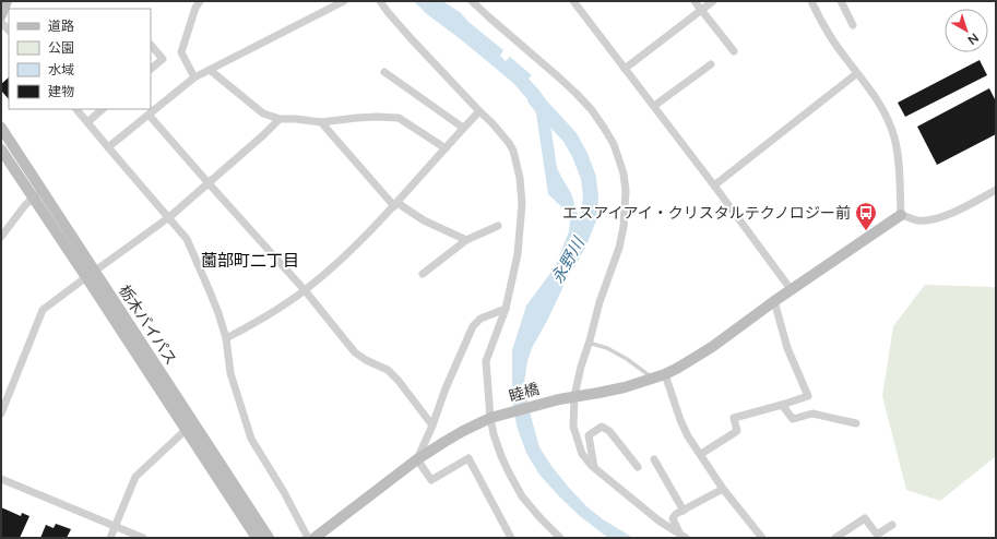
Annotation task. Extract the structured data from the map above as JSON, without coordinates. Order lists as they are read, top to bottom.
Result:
{
  "streets": {
    "main road": ["栃木バイパス", "睦橋"]
  },
  "districts": ["薗部町二丁目"],
  "water": ["永野川"],
  "places": {
    "bus stop": ["エスアイアイ・クリスタルテクノロジー前"]
  },
  "legend": [
    "道路",
    "公園",
    "水域",
    "建物"
  ],
  "north": "bottom right"
}
